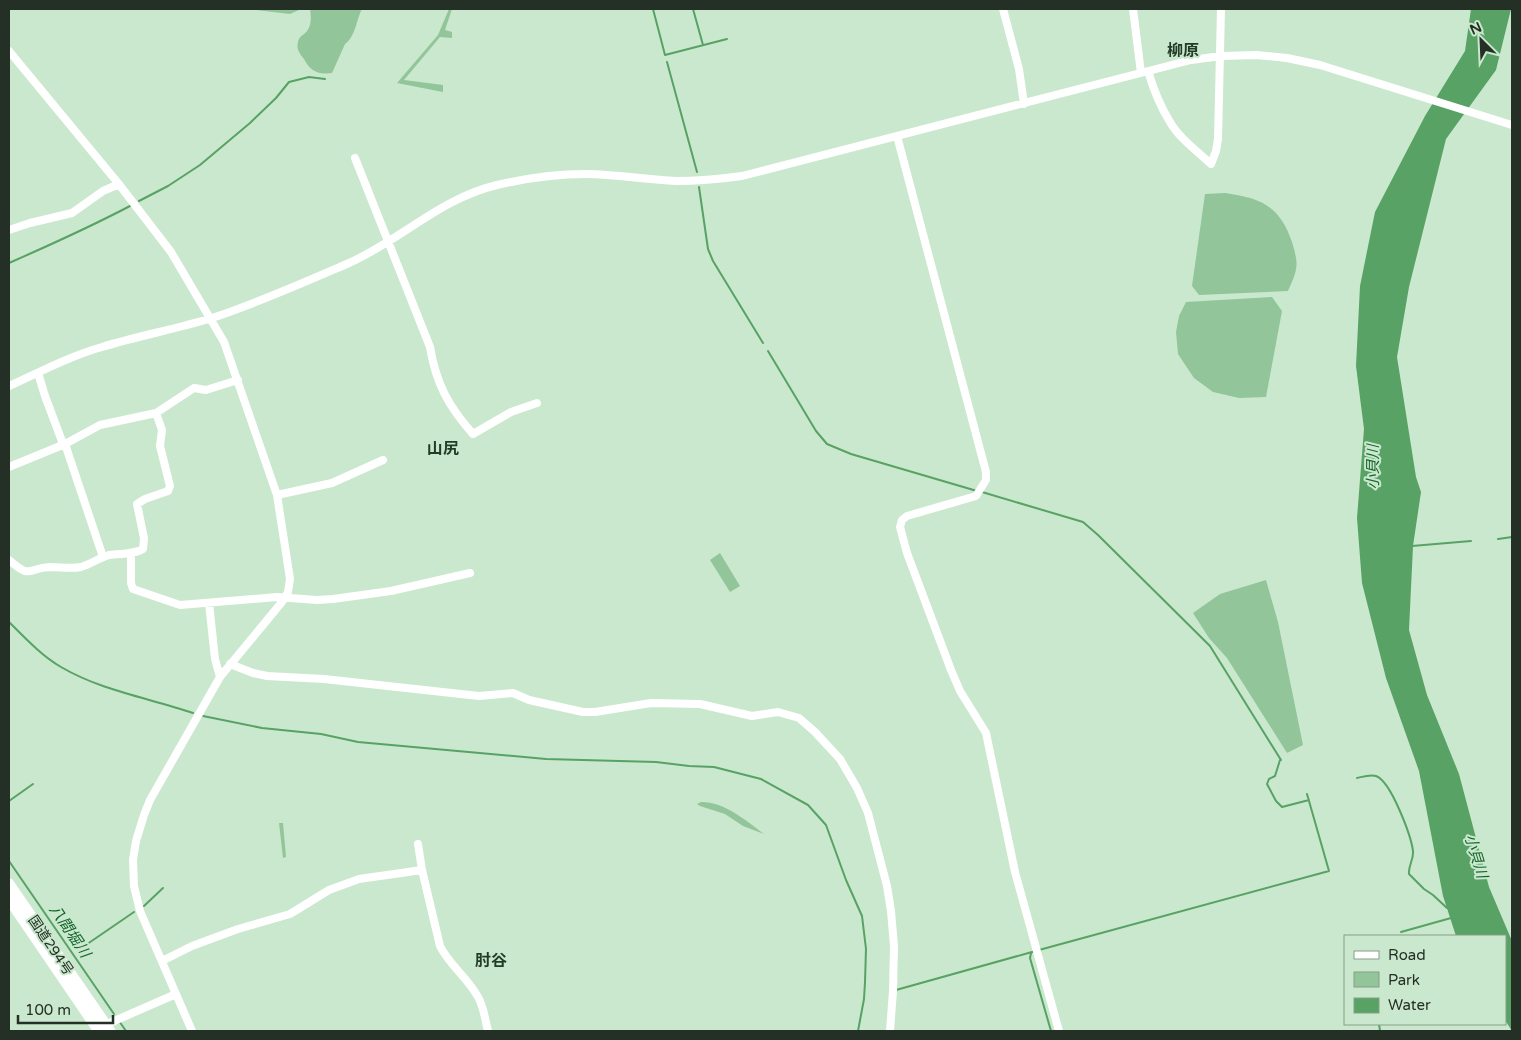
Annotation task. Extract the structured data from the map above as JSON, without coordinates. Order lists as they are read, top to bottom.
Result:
{
  "streets": {
    "highway": ["国道294号"]
  },
  "districts": ["柳原", "山尻", "肘谷"],
  "water": ["小貝川", "八間堀川"],
  "legend": ["Road", "Park", "Water"],
  "scale_bar": "100 m",
  "north": "top left"
}
